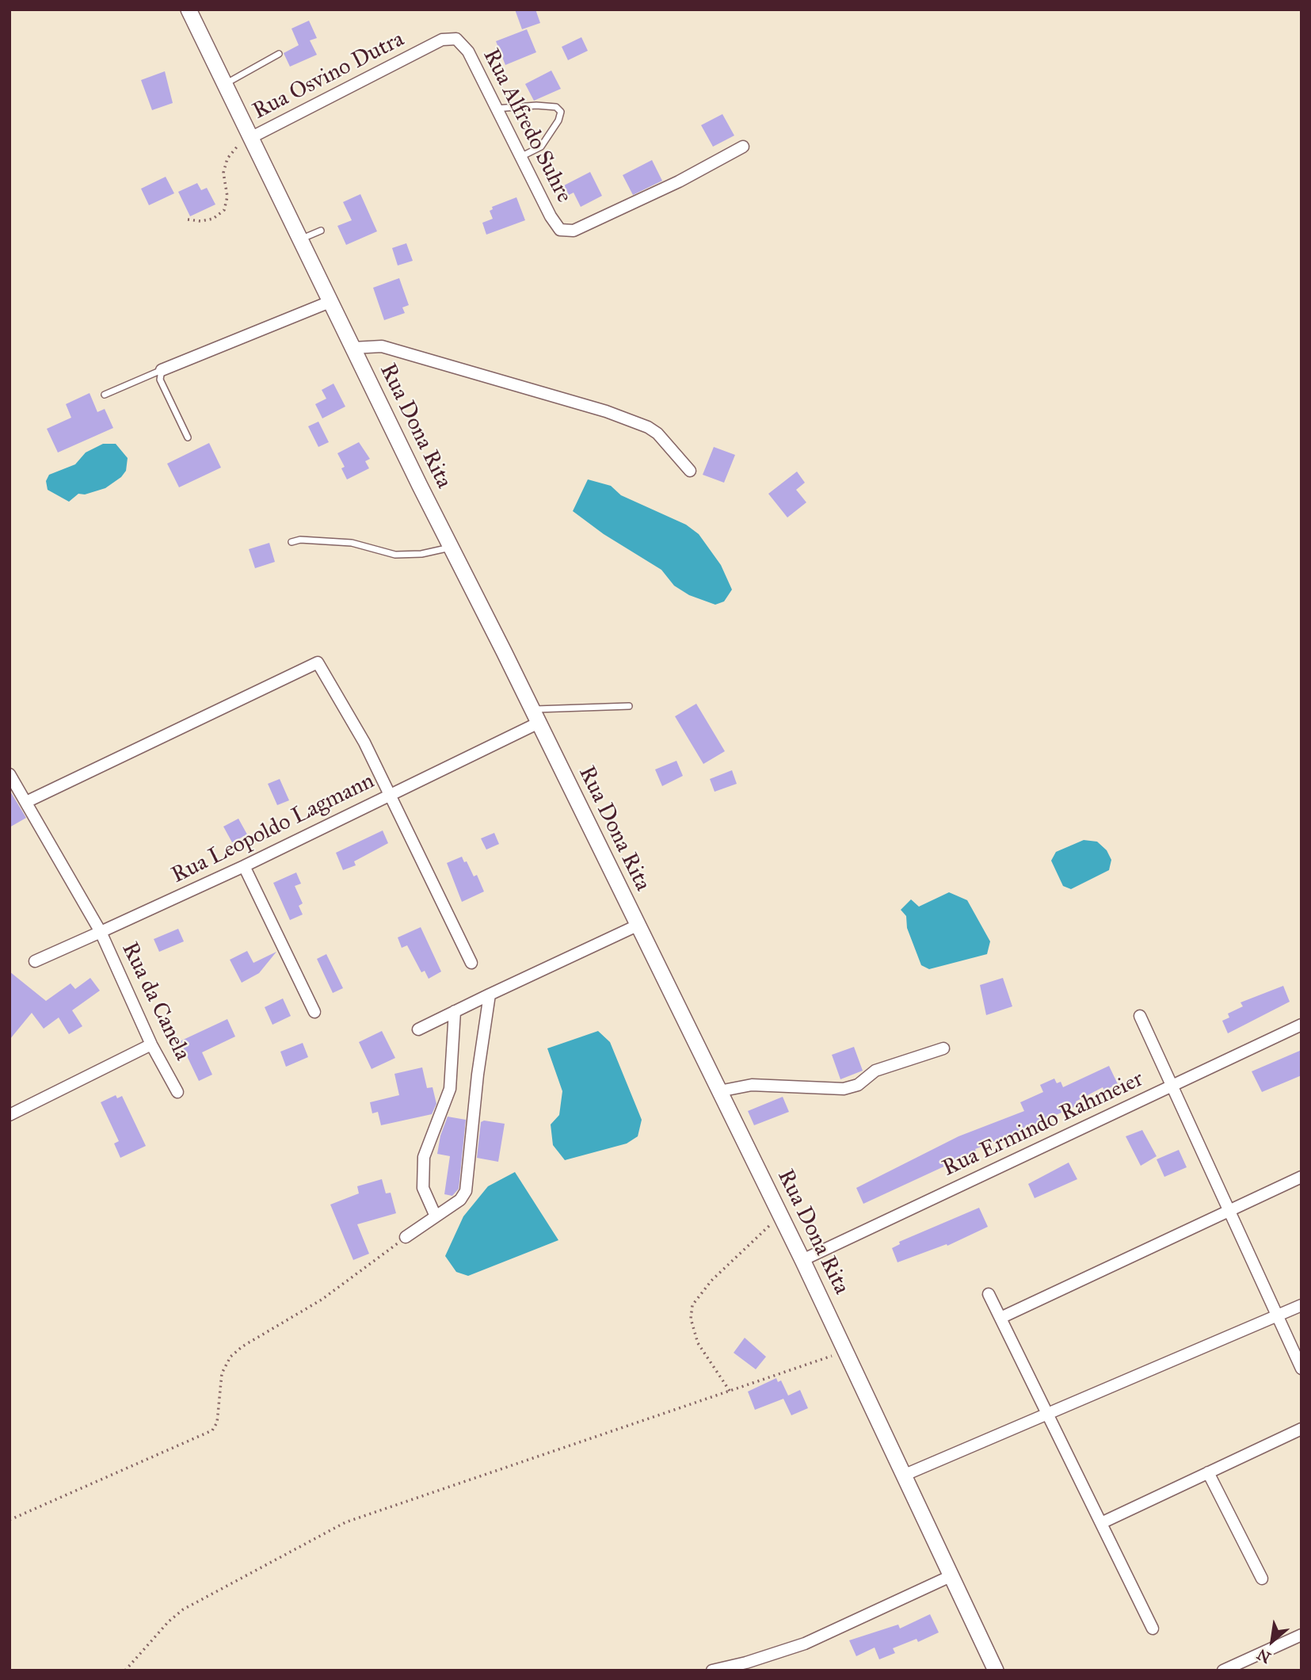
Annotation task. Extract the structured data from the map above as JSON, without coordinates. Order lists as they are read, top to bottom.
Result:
{
  "streets": {
    "main road": ["Rua Dona Rita"],
    "street": [
      "Rua Osvino Dutra",
      "Rua Alfredo Suhre",
      "Rua Leopoldo Lagmann",
      "Rua da Canela",
      "Rua Ermindo Rahmeier"
    ]
  },
  "crossings": [
    ["Rua Osvino Dutra", "Rua Alfredo Suhre"],
    ["Rua Osvino Dutra", "Rua Dona Rita"],
    ["Rua Dona Rita", "Rua Leopoldo Lagmann"],
    ["Rua Dona Rita", "Rua Ermindo Rahmeier"],
    ["Rua Leopoldo Lagmann", "Rua da Canela"]
  ],
  "north": "bottom left"
}
